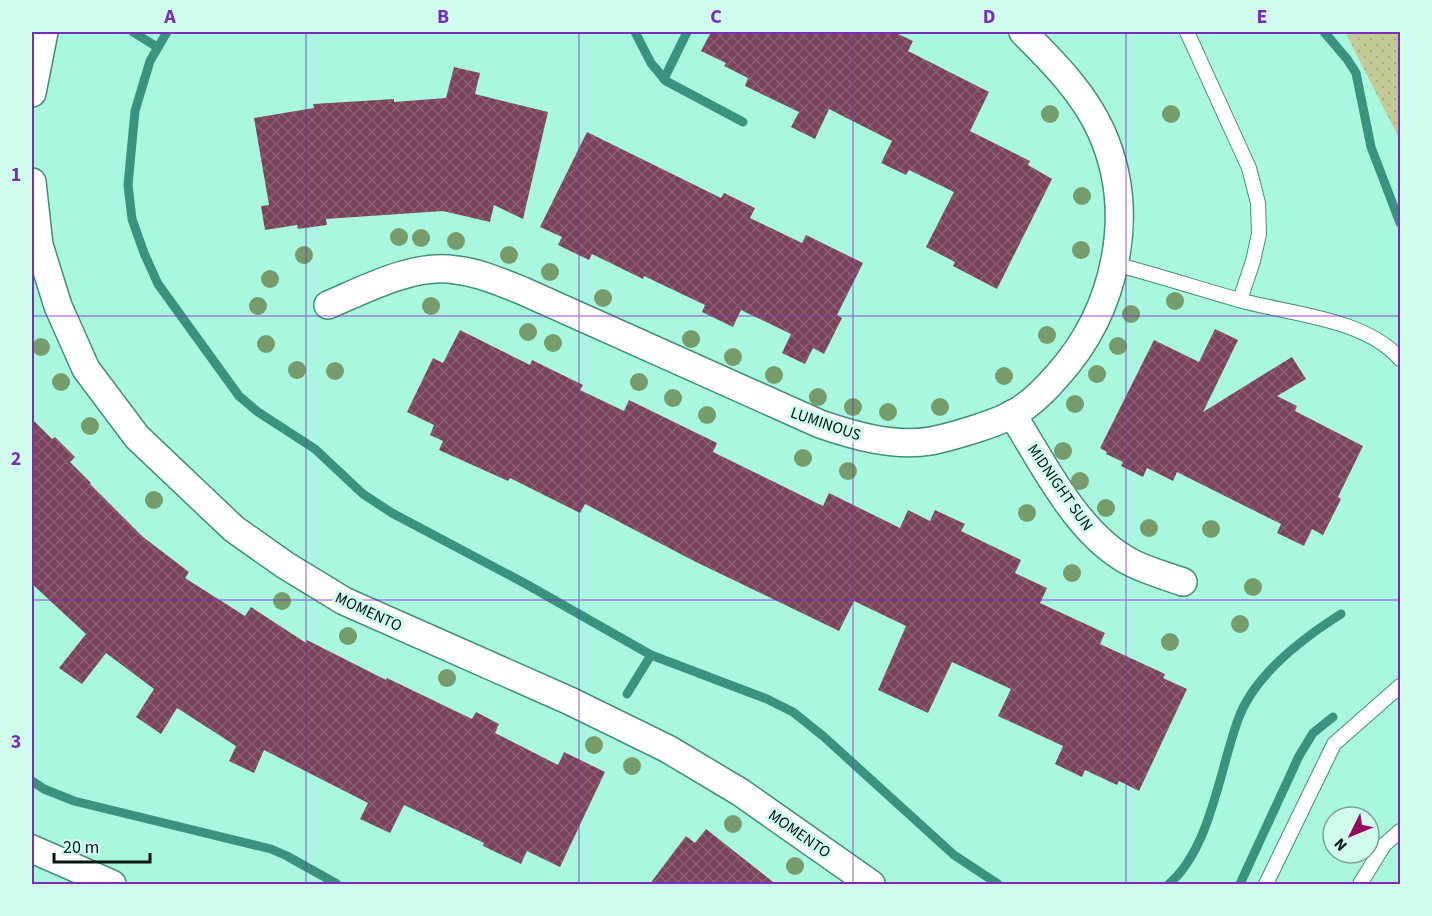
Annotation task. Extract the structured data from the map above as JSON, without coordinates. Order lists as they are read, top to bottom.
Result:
{
  "streets": {
    "street": ["LUMINOUS", "MIDNIGHT SUN", "MOMENTO"]
  },
  "crossings": [
    ["LUMINOUS", "MIDNIGHT SUN"]
  ],
  "scale_bar": "20 m",
  "north": "bottom left",
  "grid": {
    "columns": [
      "A",
      "B",
      "C",
      "D",
      "E"
    ],
    "rows": ["1", "2", "3"]
  }
}
